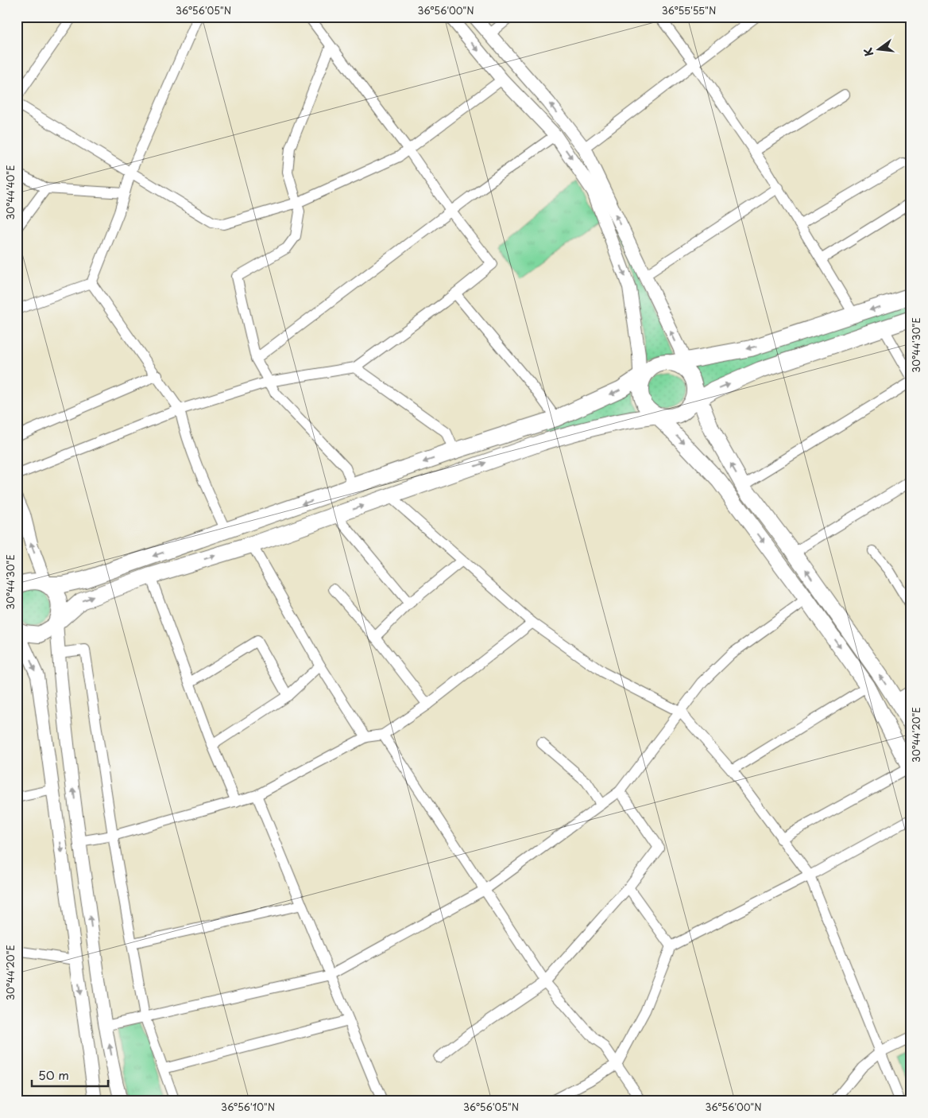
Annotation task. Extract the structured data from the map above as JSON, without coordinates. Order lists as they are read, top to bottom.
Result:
{
  "scale_bar": "50 m",
  "north": "left",
  "coordinates": [
    "36°56'05\"N",
    "36°56'00\"N",
    "36°55'55\"N",
    "30°44'40\"E",
    "30°44'30\"E",
    "30°44'20\"E",
    "36°56'10\"N"
  ]
}
